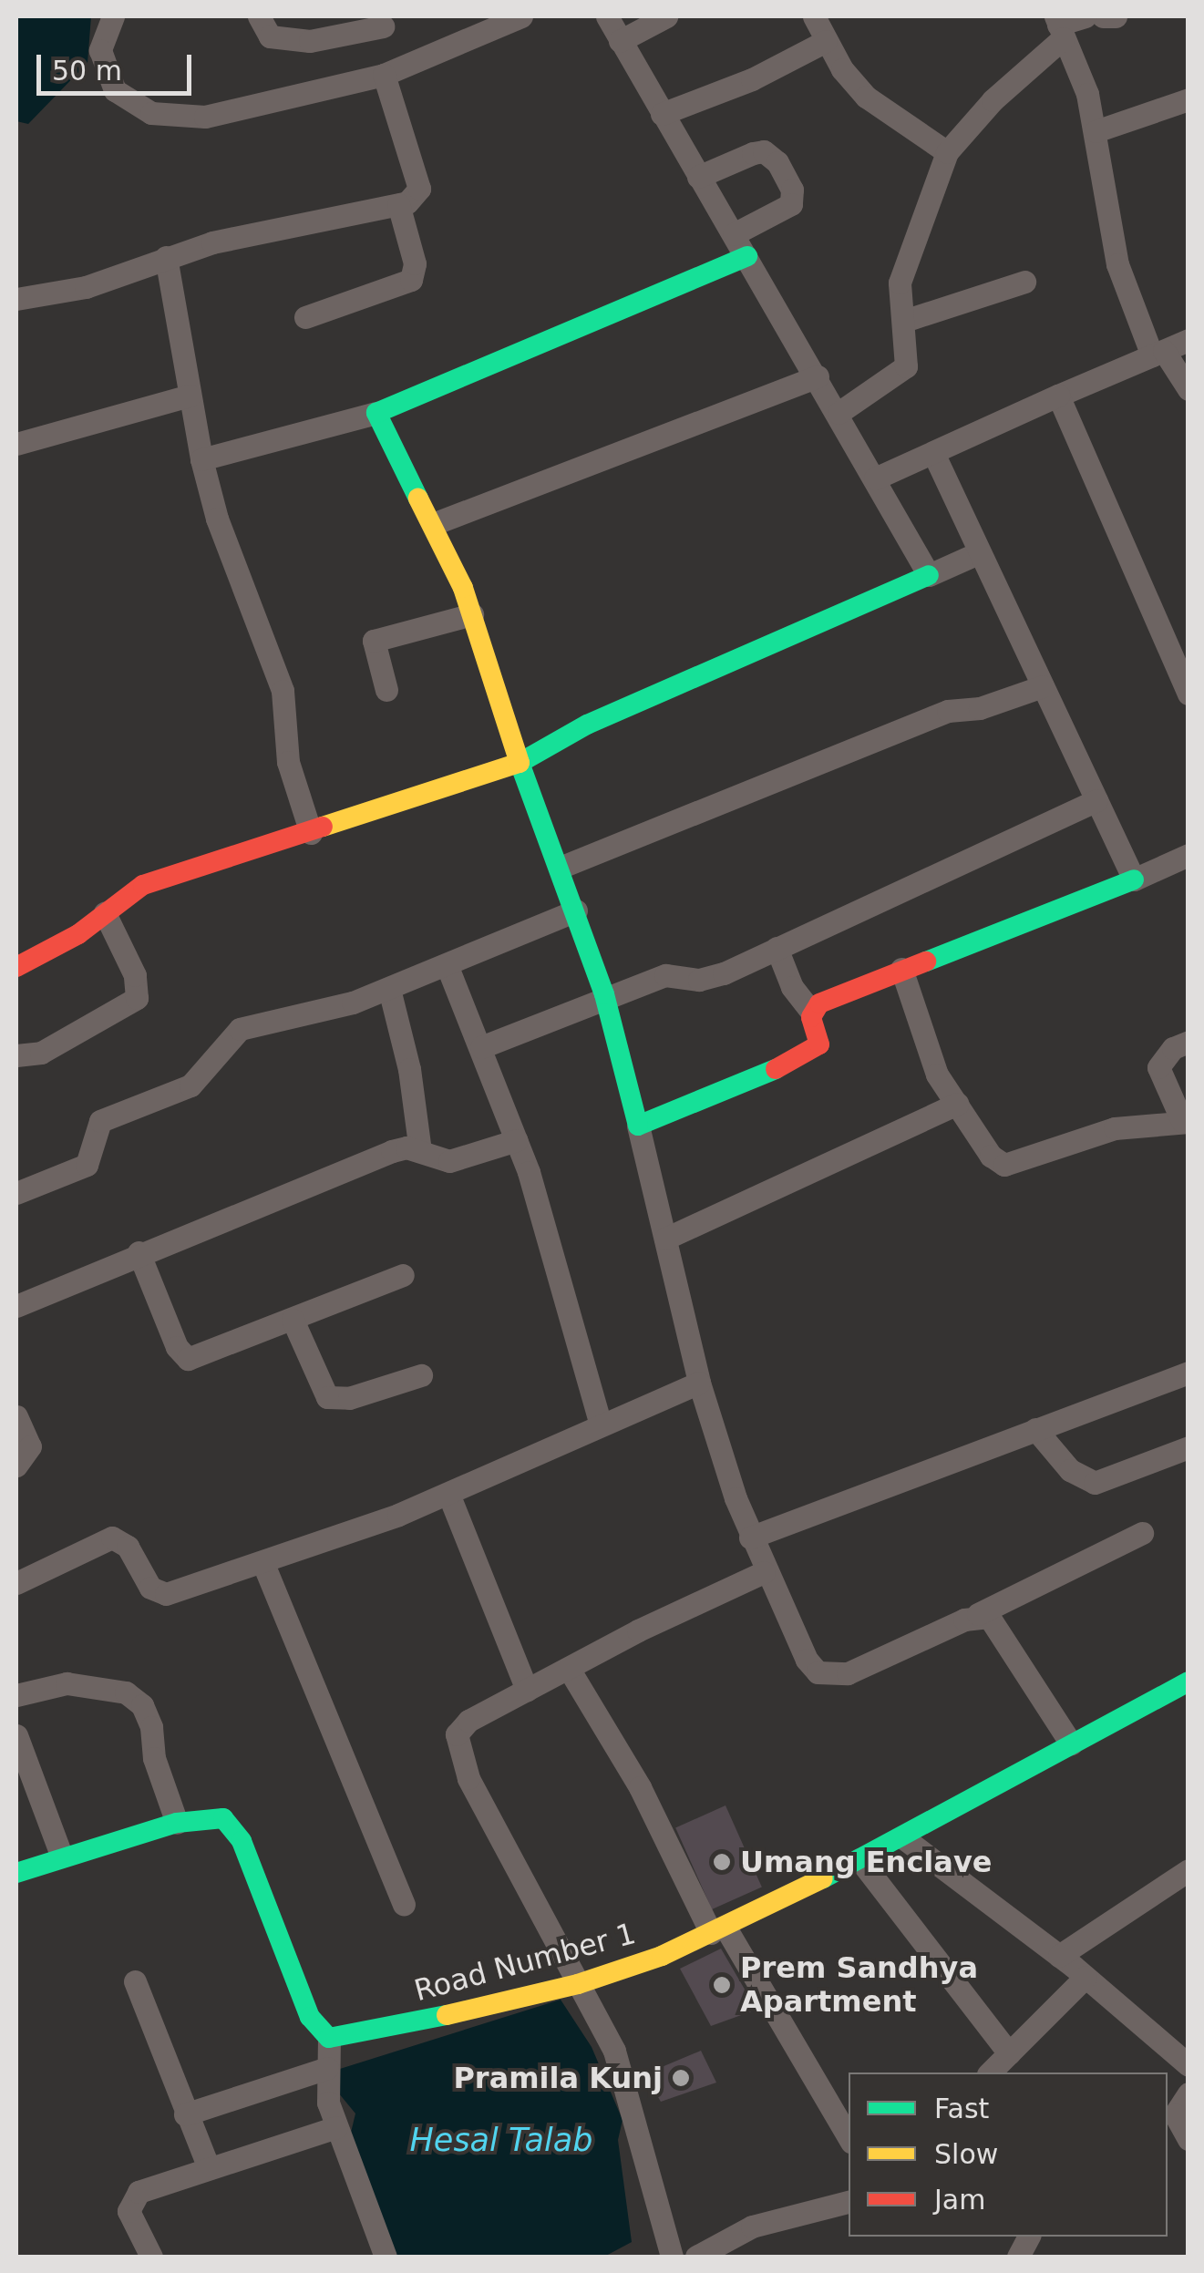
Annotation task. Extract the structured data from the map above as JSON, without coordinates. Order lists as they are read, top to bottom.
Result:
{
  "streets": {
    "street": ["Road Number 1"]
  },
  "water": ["Hesal Talab"],
  "places": ["Umang Enclave", "Prem Sandhya Apartment", "Pramila Kunj"],
  "legend": ["Fast", "Slow", "Jam"],
  "scale_bar": "50 m"
}
